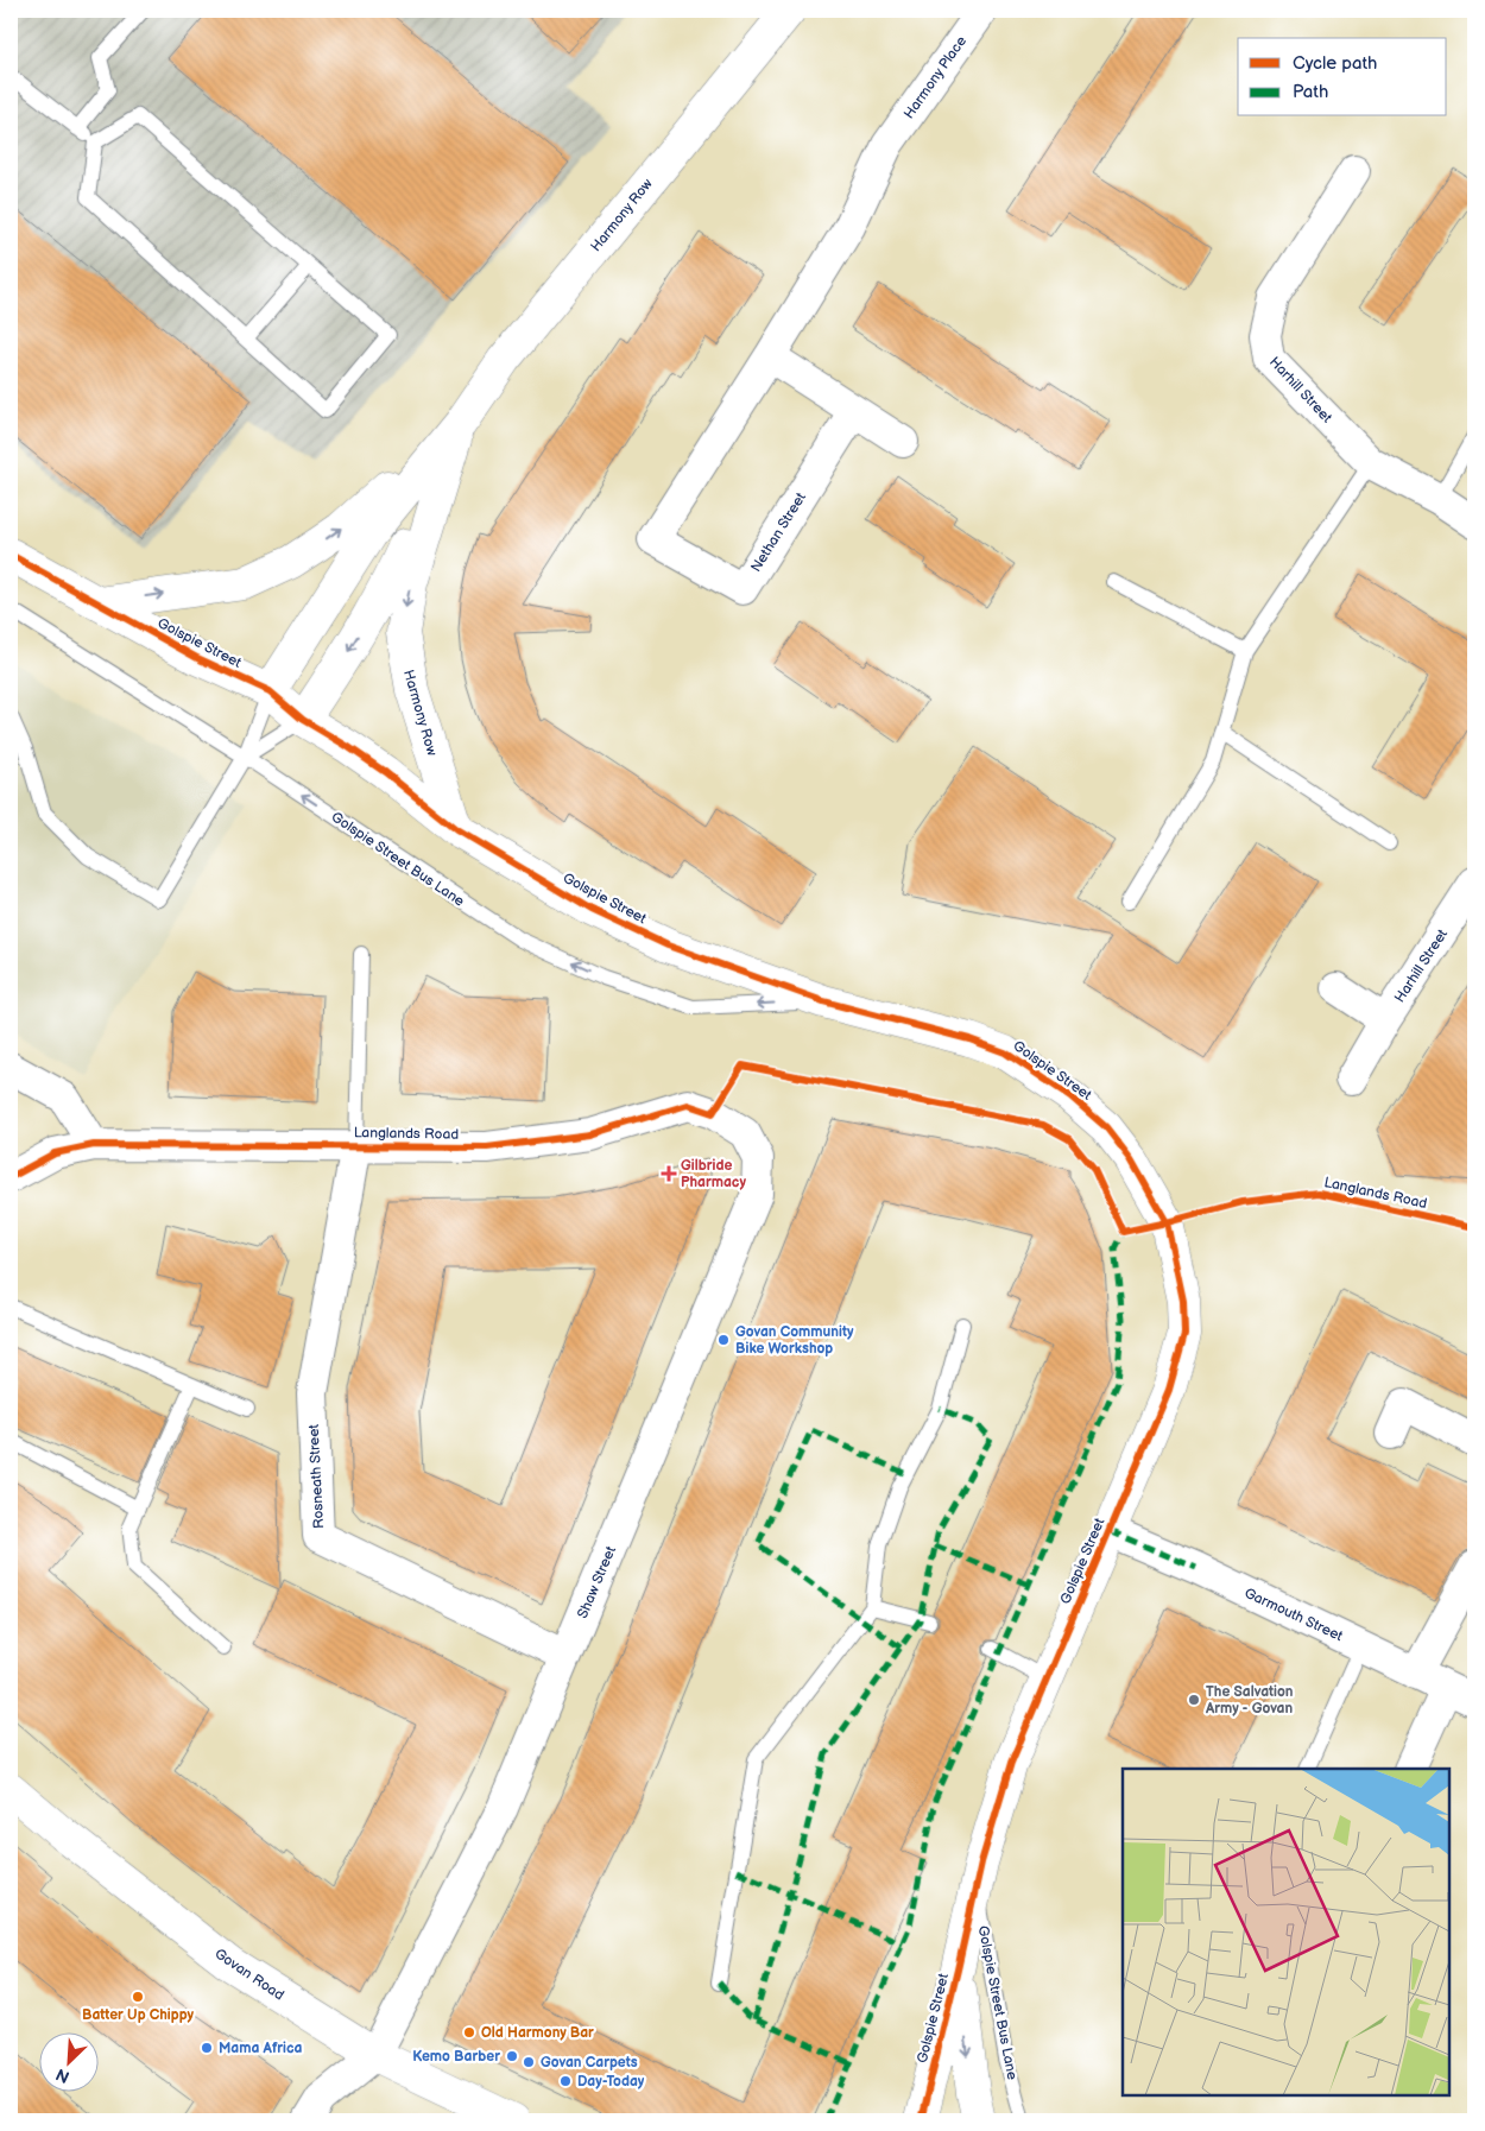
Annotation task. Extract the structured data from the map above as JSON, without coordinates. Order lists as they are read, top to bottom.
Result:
{
  "streets": {
    "street": [
      "Harmony Place",
      "Harmony Row",
      "Harhill Street",
      "Nethan Street",
      "Golspie Street",
      "Langlands Road",
      "Rosneath Street",
      "Shaw Street",
      "Garmouth Street",
      "Govan Road"
    ],
    "lane": ["Golspie Street Bus Lane"]
  },
  "crossings": [
    ["Harmony Place", "Nethan Street"],
    ["Harmony Row", "Golspie Street"],
    ["Golspie Street", "Golspie Street Bus Lane"],
    ["Golspie Street", "Garmouth Street"],
    ["Langlands Road", "Rosneath Street"],
    ["Langlands Road", "Shaw Street"],
    ["Rosneath Street", "Shaw Street"],
    ["Shaw Street", "Govan Road"]
  ],
  "one_way": ["Golspie Street Bus Lane"],
  "places": {
    "health": ["Gilbride Pharmacy"],
    "other": [
      "Govan Community Bike Workshop",
      "The Salvation Army - Govan",
      "Batter Up Chippy",
      "Old Harmony Bar",
      "Mama Africa",
      "Kemo Barber",
      "Govan Carpets",
      "Day-Today"
    ]
  },
  "legend": ["Cycle path", "Path"],
  "north": "bottom left"
}
